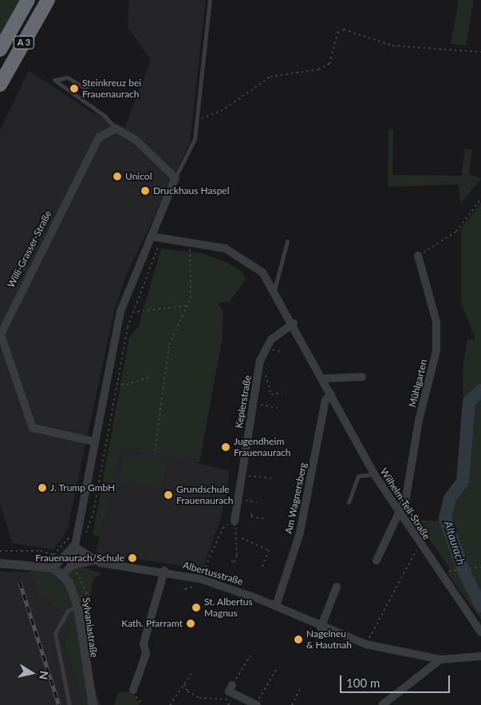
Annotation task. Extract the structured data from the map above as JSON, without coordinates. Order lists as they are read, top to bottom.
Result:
{
  "streets": {
    "highway": ["A 3"],
    "street": [
      "Willi-Grasser-Straße",
      "Mühlgarten",
      "Keplerstraße",
      "Am Wagnersberg",
      "Wilhelm-Tell-Straße",
      "Albertusstraße",
      "Sylvaniastraße"
    ]
  },
  "crossings": [
    ["Mühlgarten", "Wilhelm-Tell-Straße"],
    ["Keplerstraße", "Wilhelm-Tell-Straße"],
    ["Am Wagnersberg", "Wilhelm-Tell-Straße"],
    ["Am Wagnersberg", "Albertusstraße"]
  ],
  "water": ["Altaurach"],
  "places": [
    "Steinkreuz bei Frauenaurach",
    "Unicol",
    "Druckhaus Haspel",
    "Jugendheim Frauenaurach",
    "J. Trump GmbH",
    "Grundschule Frauenaurach",
    "Frauenaurach/Schule",
    "St. Albertus Magnus",
    "Kath. Pfarramt",
    "Nagelneu & Hautnah"
  ],
  "scale_bar": "100 m",
  "north": "right"
}
